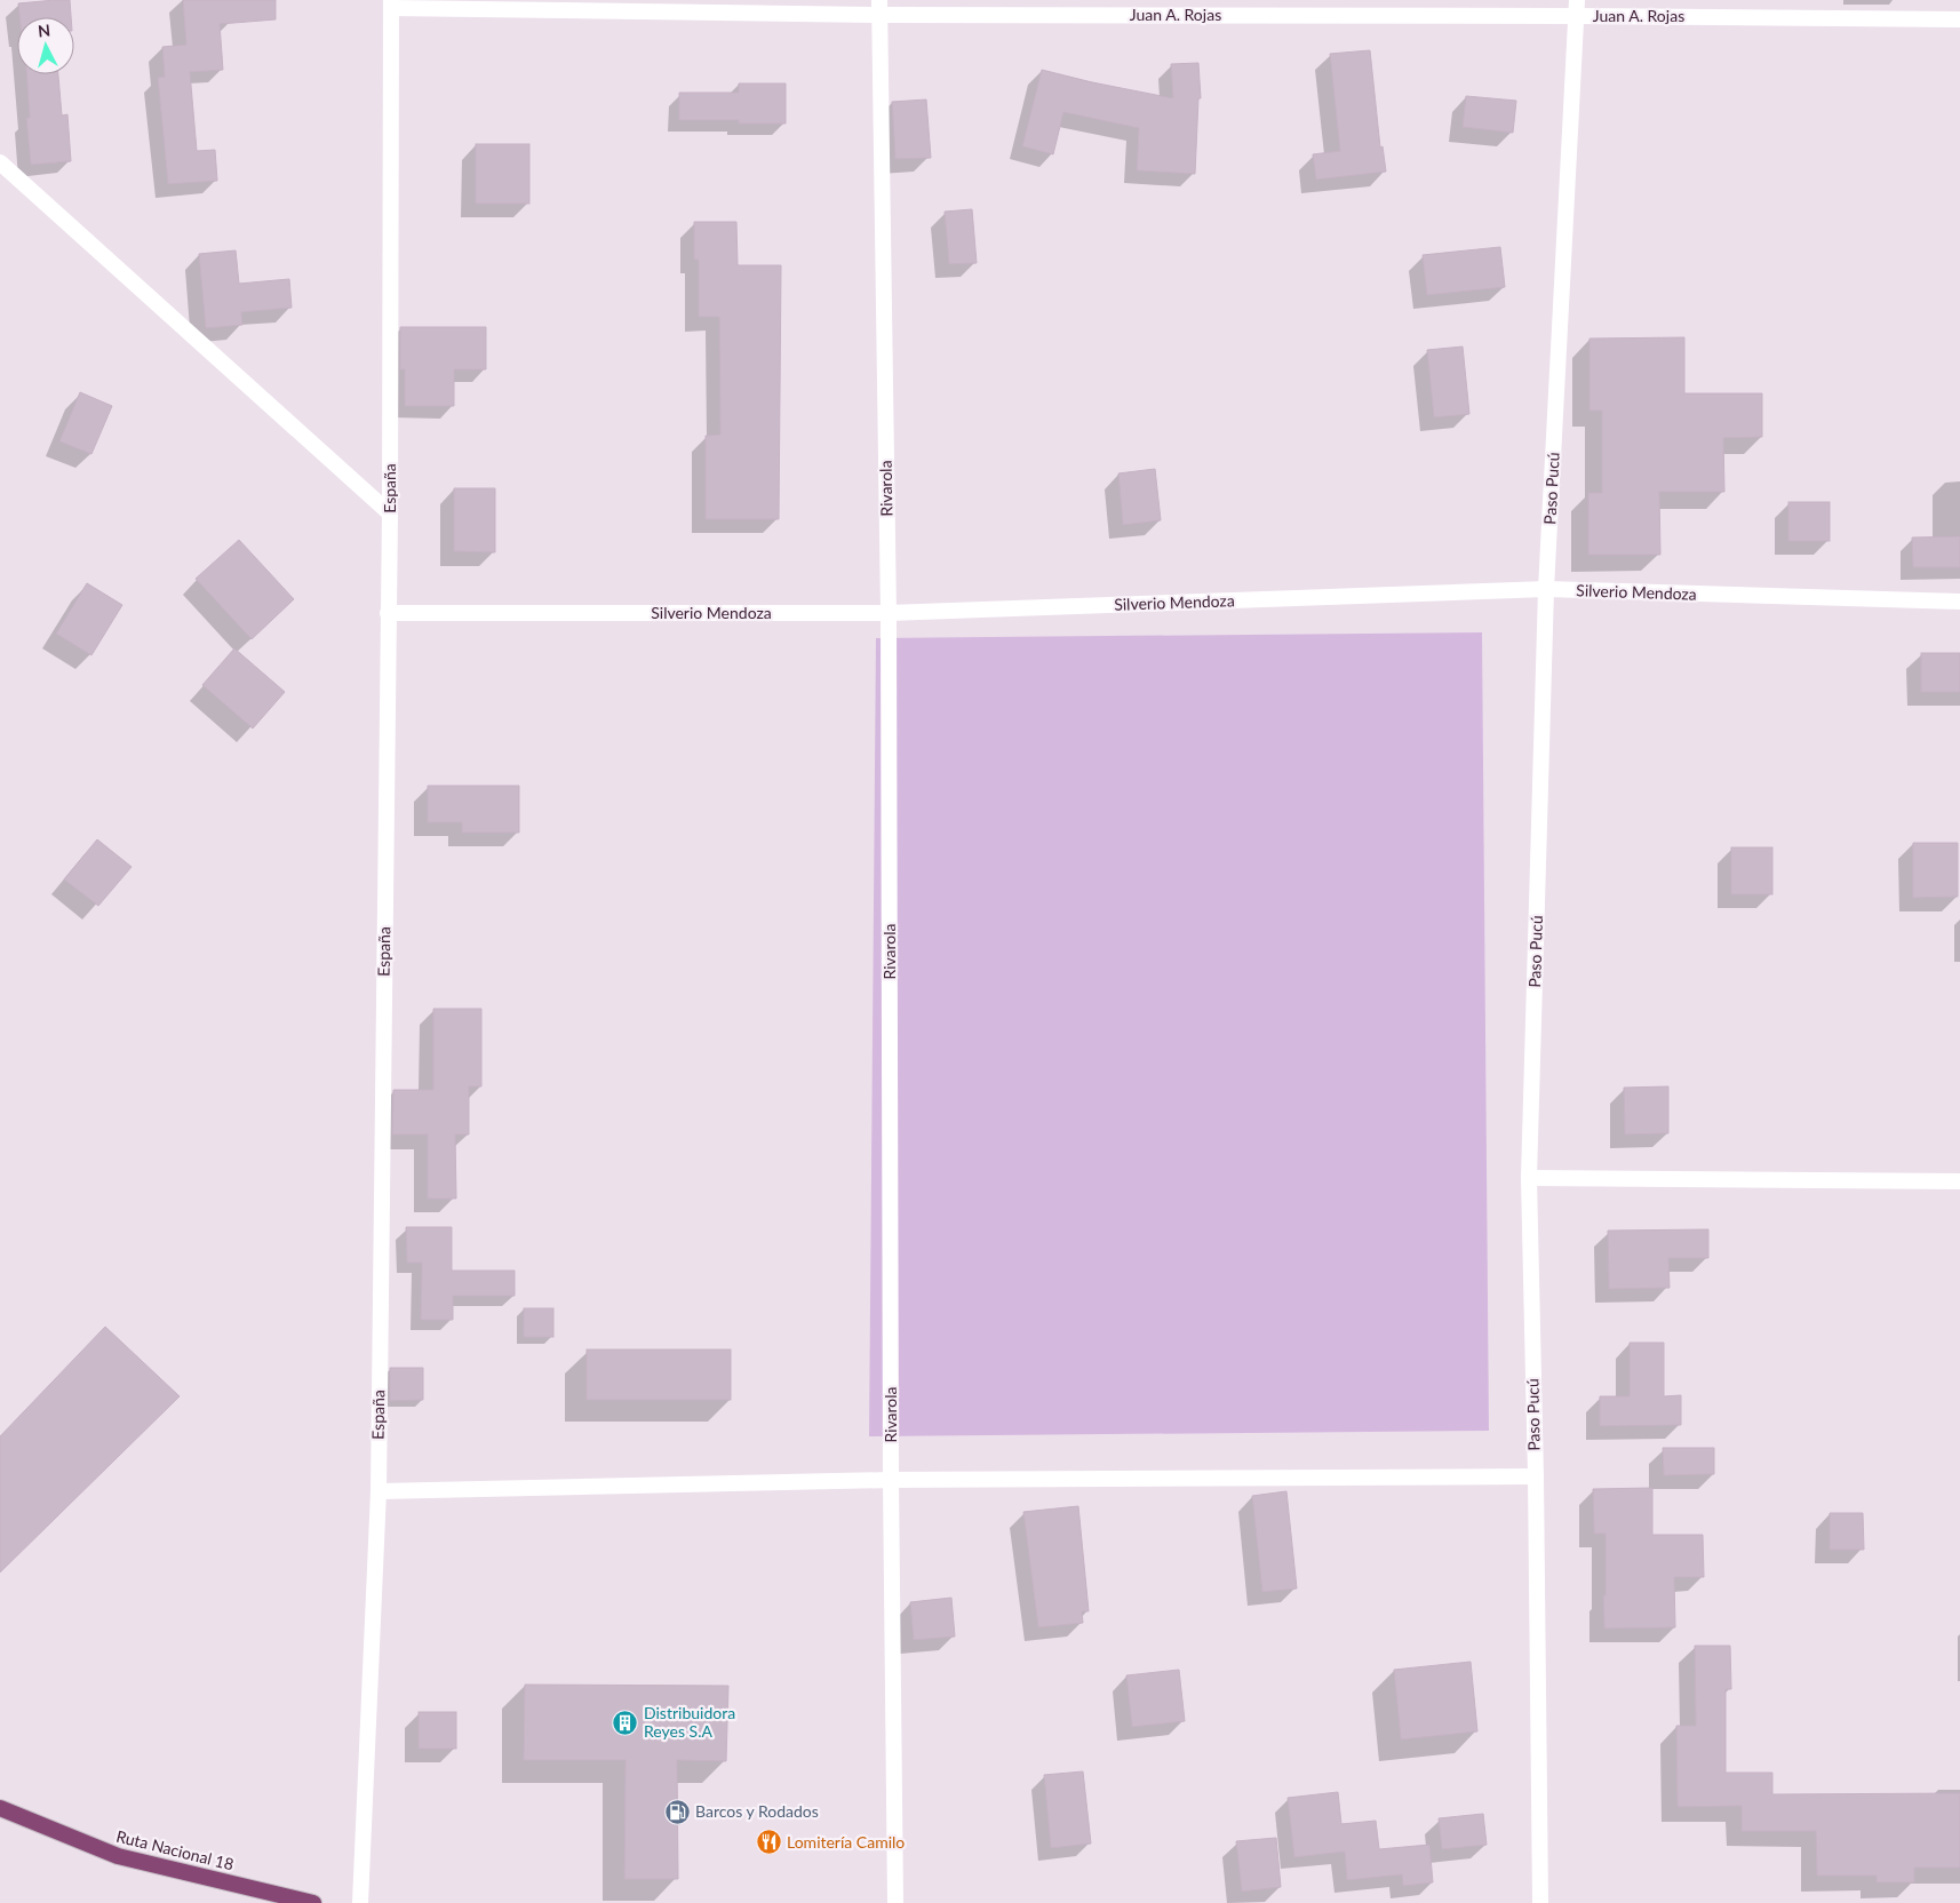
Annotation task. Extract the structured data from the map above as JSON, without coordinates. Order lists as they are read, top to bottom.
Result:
{
  "streets": {
    "highway": ["Ruta Nacional 18"],
    "street": [
      "Juan A. Rojas",
      "España",
      "Rivarola",
      "Paso Pucú",
      "Silverio Mendoza"
    ]
  },
  "crossings": [
    ["Juan A. Rojas", "España"],
    ["Juan A. Rojas", "Rivarola"],
    ["Juan A. Rojas", "Paso Pucú"],
    ["España", "Silverio Mendoza"],
    ["Rivarola", "Silverio Mendoza"],
    ["Paso Pucú", "Silverio Mendoza"]
  ],
  "places": {
    "building": ["Distribuidora Reyes S.A"],
    "fuel station": ["Barcos y Rodados"],
    "restaurant": ["Lomitería Camilo"]
  },
  "north": "top"
}
